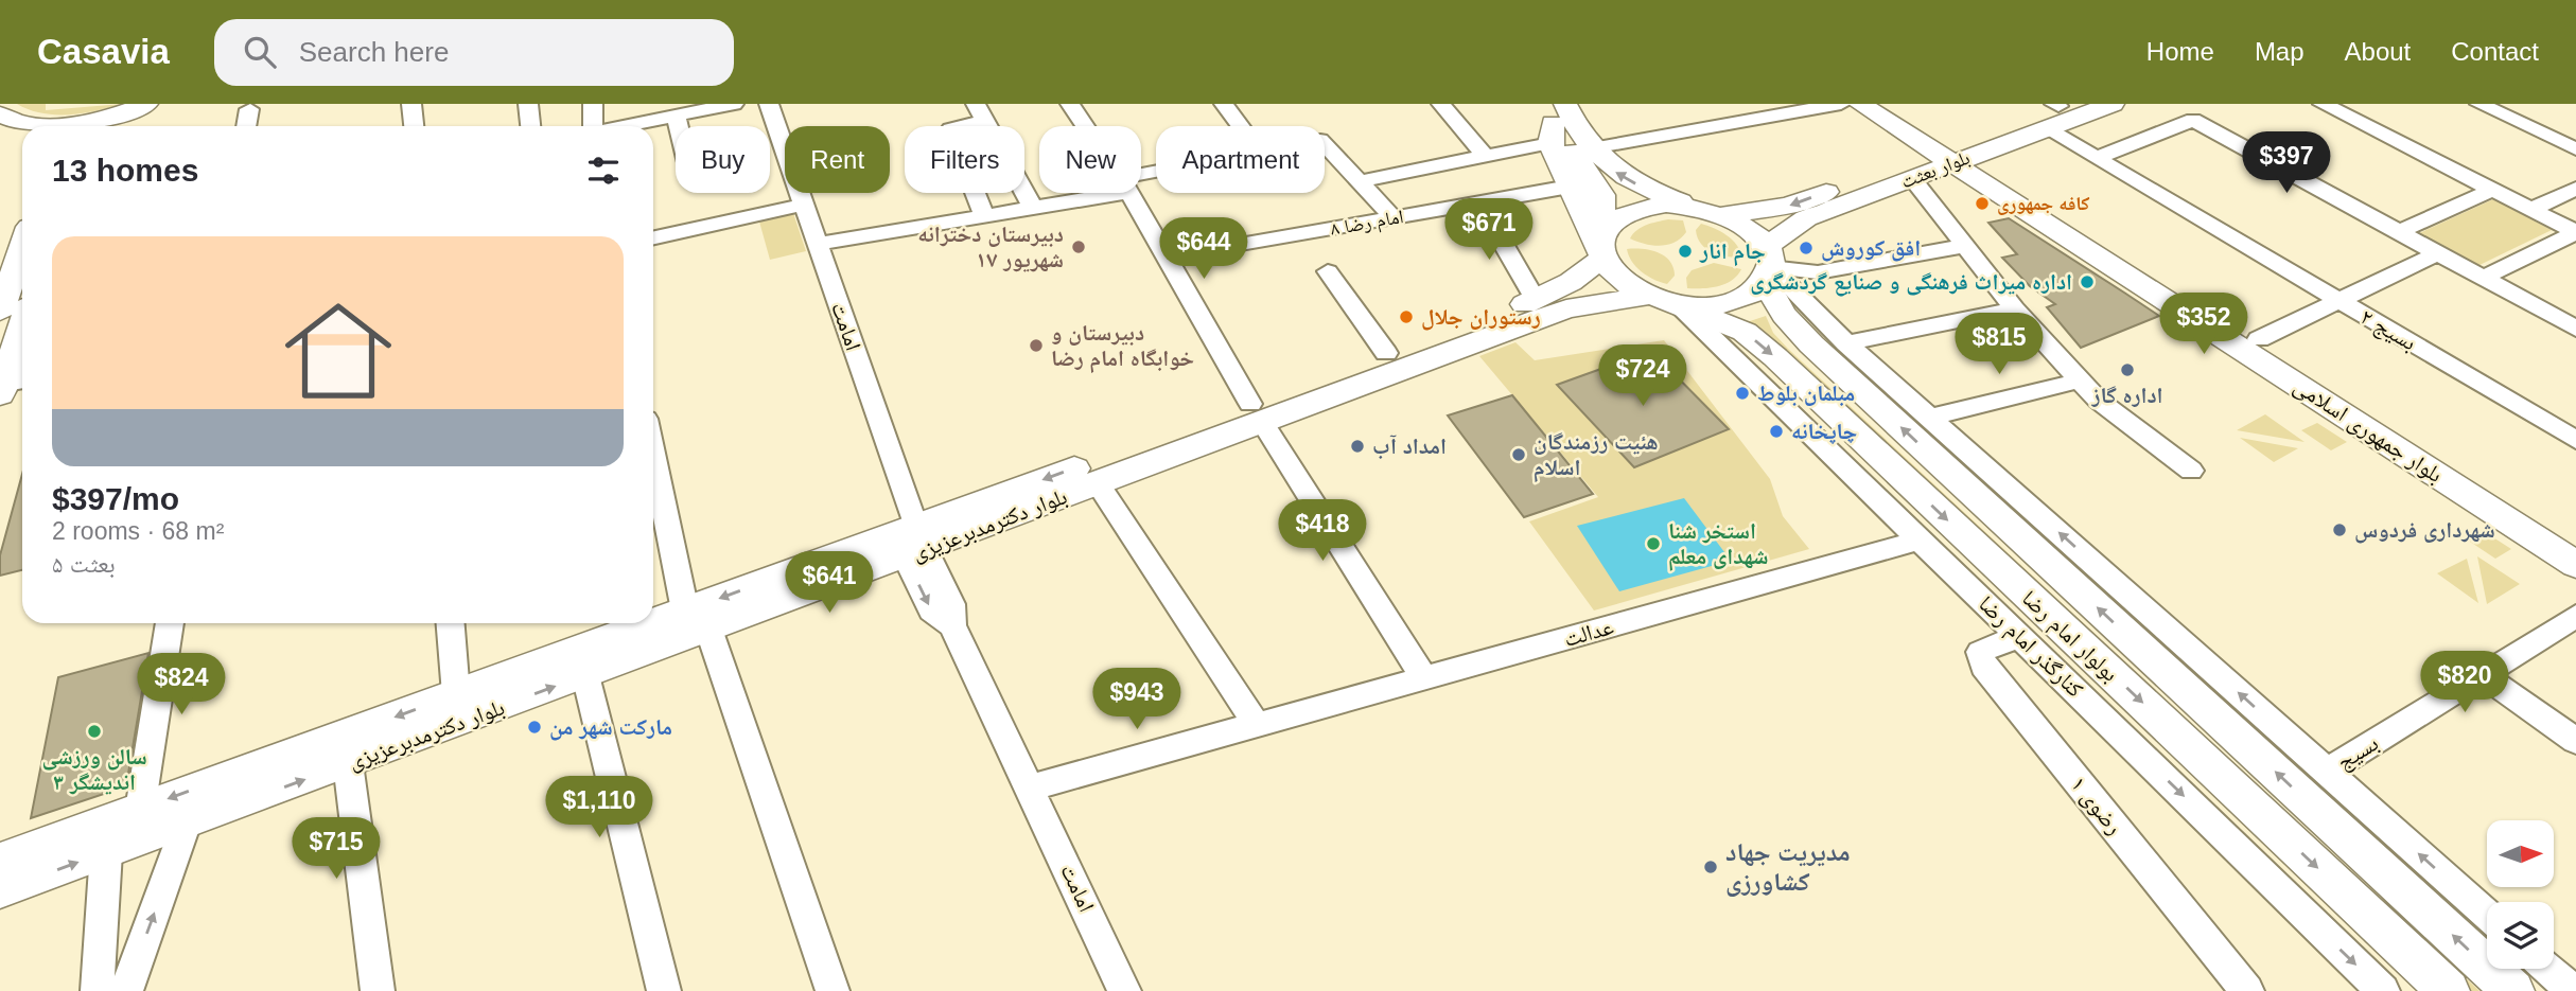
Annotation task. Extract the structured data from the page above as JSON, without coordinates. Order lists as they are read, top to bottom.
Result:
{
  "streets": {
    "main road": [
      "بلوار بعثت",
      "بلوار جمهوری اسلامی",
      "بلوار دکترمدبرعزیزی",
      "بولوار امام رضا"
    ],
    "street": [
      "امام رضا ۸",
      "امامت",
      "بسیج ۲",
      "عدالت",
      "کنارگذر امام رضا",
      "بسیج",
      "رضوی ۱"
    ]
  },
  "crossings": [
    ["بلوار بعثت", "بسیج ۲"],
    ["بلوار بعثت", "بلوار جمهوری اسلامی"],
    ["بلوار بعثت", "بلوار دکترمدبرعزیزی"],
    ["بلوار بعثت", "بولوار امام رضا"],
    ["بلوار بعثت", "کنارگذر امام رضا"],
    ["امامت", "بلوار دکترمدبرعزیزی"],
    ["امامت", "عدالت"],
    ["بلوار دکترمدبرعزیزی", "بولوار امام رضا"],
    ["بلوار دکترمدبرعزیزی", "کنارگذر امام رضا"],
    ["عدالت", "کنارگذر امام رضا"],
    ["بولوار امام رضا", "کنارگذر امام رضا"],
    ["کنارگذر امام رضا", "رضوی ۱"]
  ],
  "places": [
    "کافه جمهوری",
    "دبیرستان دخترانه ۱۷ شهریور",
    "افق کوروش",
    "جام انار",
    "اداره میراث فرهنگی و صنایع گردشگری",
    "رستوران جلال",
    "دبیرستان و خوابگاه امام رضا",
    "اداره گاز",
    "مبلمان بلوط",
    "چاپخانه",
    "امداد آب",
    "هئیت رزمندگان اسلام",
    "شهرداری فردوس",
    "استخر شنا شهدای معلم",
    "مارکت شهر من",
    "سالن ورزشی اندیشگر ۳",
    "مدیریت جهاد کشاورزی"
  ],
  "north": "right",
  "page": {
    "header": "Casavia",
    "search": "Search here",
    "nav": [
      "Home",
      "Map",
      "About",
      "Contact"
    ],
    "chip": [
      "Buy",
      "Rent",
      "Filters",
      "New",
      "Apartment"
    ],
    "heading": "13 homes",
    "price": [
      "$397",
      "$671",
      "$644",
      "$352",
      "$815",
      "$724",
      "$418",
      "$641",
      "$820",
      "$824",
      "$943",
      "$1,110",
      "$715"
    ],
    "list": [
      {
        "name": "$397/mo",
        "note": "2 rooms · 68 m² · بعثت ۵"
      }
    ]
  }
}
